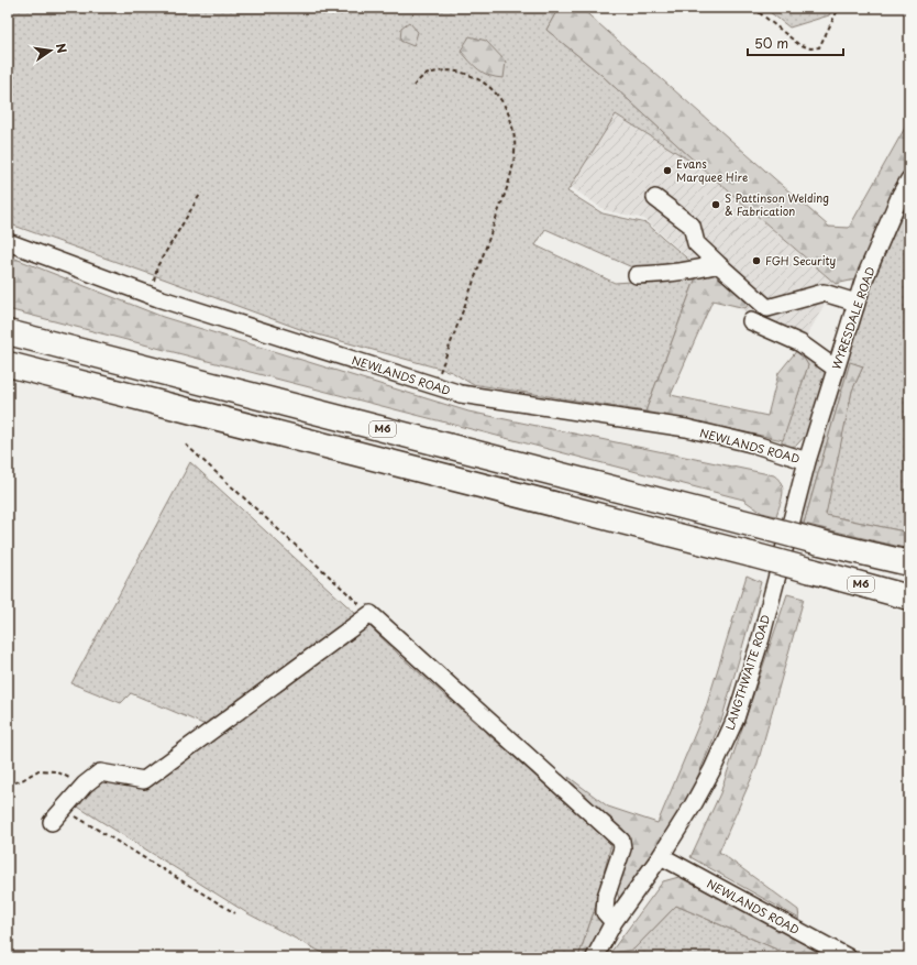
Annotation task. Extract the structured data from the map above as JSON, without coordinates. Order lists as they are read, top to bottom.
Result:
{
  "streets": {
    "highway": ["M6"],
    "street": ["WYRESDALE ROAD", "NEWLANDS ROAD", "LANGTHWAITE ROAD"]
  },
  "crossings": [
    ["WYRESDALE ROAD", "NEWLANDS ROAD"],
    ["WYRESDALE ROAD", "LANGTHWAITE ROAD"],
    ["NEWLANDS ROAD", "LANGTHWAITE ROAD"]
  ],
  "places": ["Evans Marquee Hire", "S Pattinson Welding & Fabrication", "FGH Security"],
  "scale_bar": "50 m",
  "north": "right"
}
